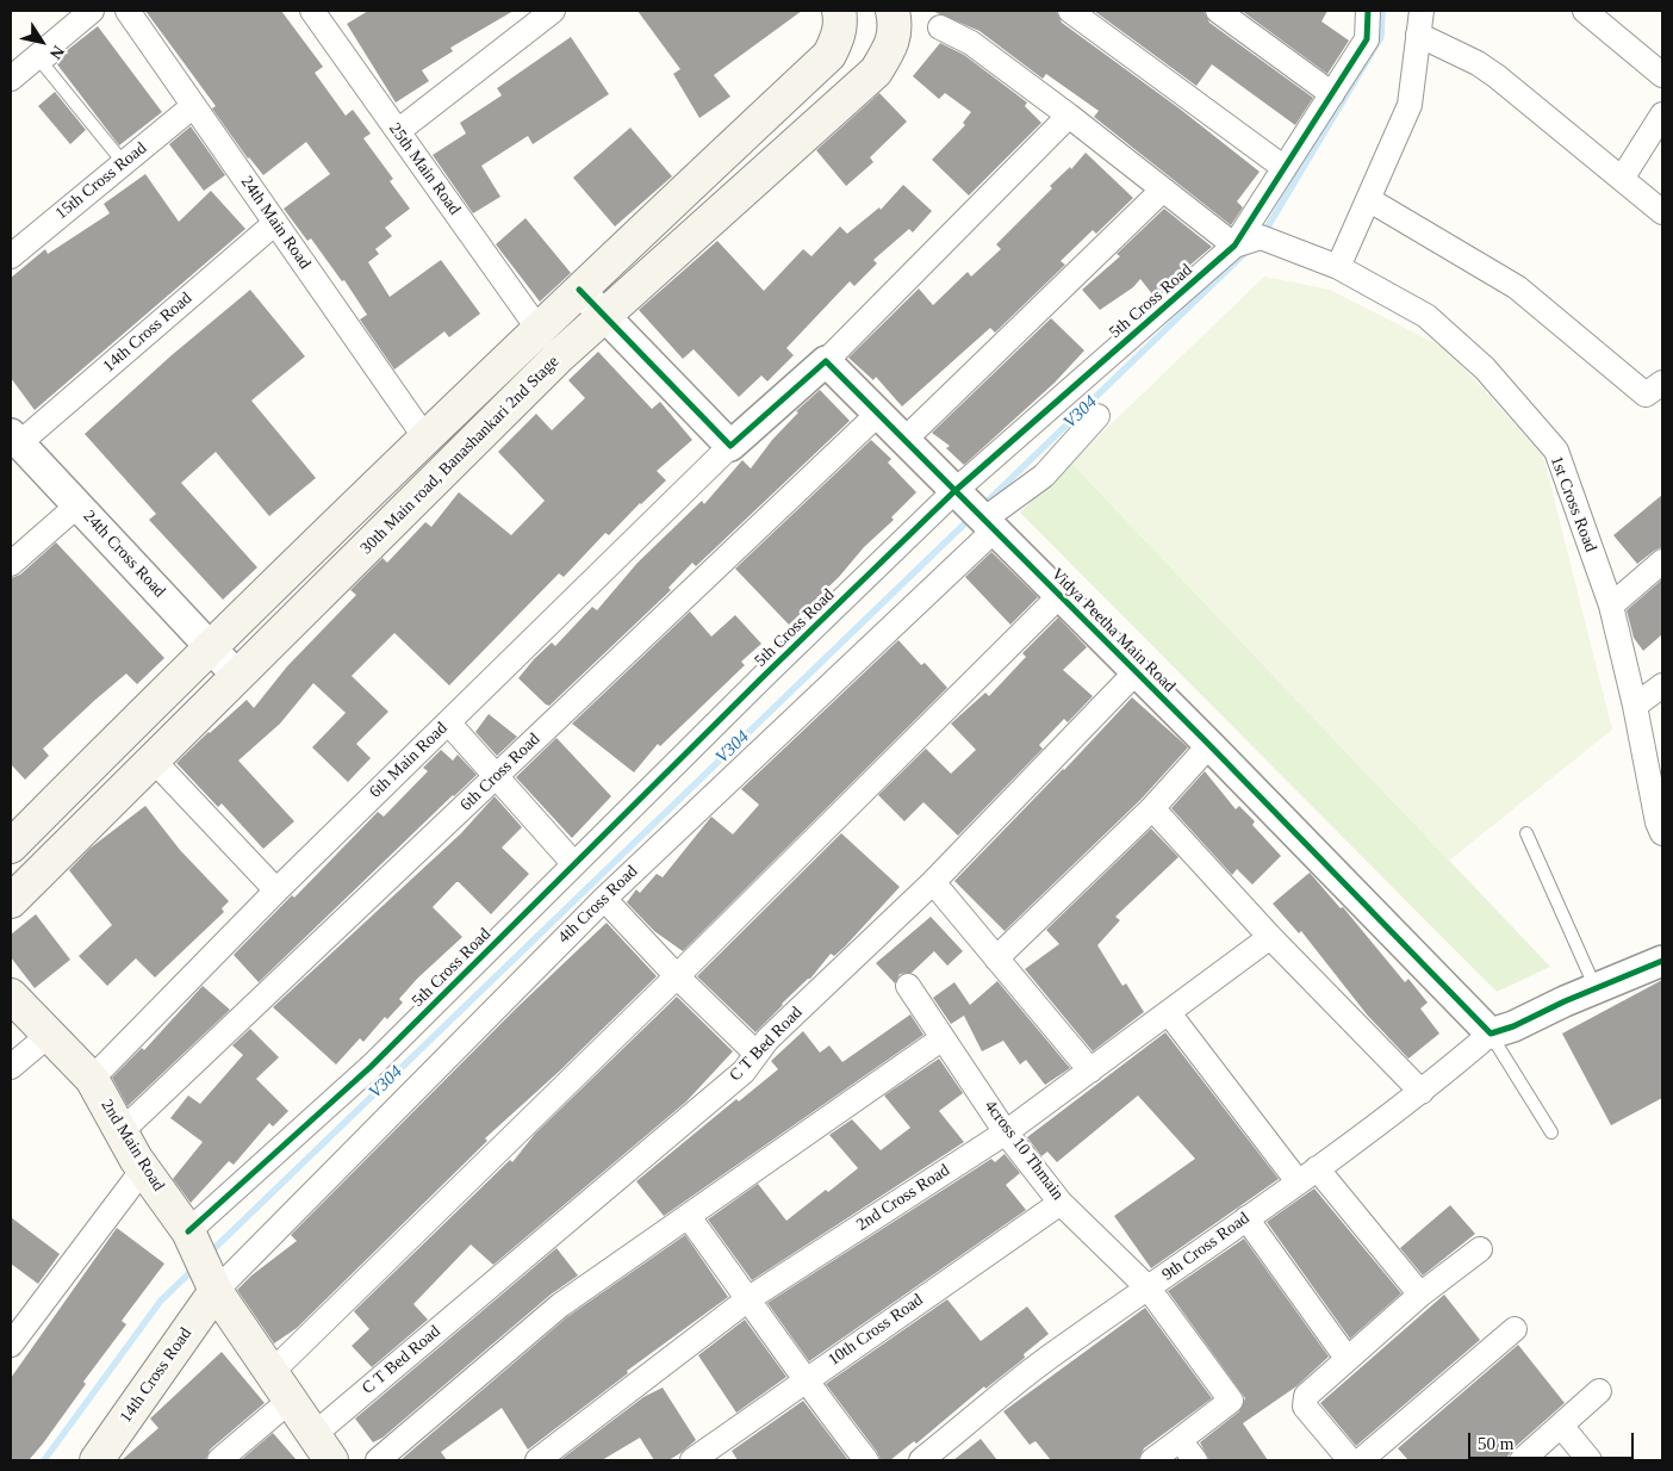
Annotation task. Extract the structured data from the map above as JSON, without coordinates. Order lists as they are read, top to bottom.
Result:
{
  "streets": {
    "main road": ["14th Cross Road", "30th Main road, Banashankari 2nd Stage", "2nd Main Road"],
    "street": [
      "25th Main Road",
      "15th Cross Road",
      "24th Main Road",
      "5th Cross Road",
      "1st Cross Road",
      "24th Cross Road",
      "Vidya Peetha Main Road",
      "6th Main Road",
      "6th Cross Road",
      "4th Cross Road",
      "C T Bed Road",
      "4cross 10 Thmain",
      "2nd Cross Road",
      "9th Cross Road",
      "10th Cross Road"
    ]
  },
  "crossings": [
    ["15th Cross Road", "24th Main Road"],
    ["24th Main Road", "14th Cross Road"],
    ["5th Cross Road", "14th Cross Road"],
    ["5th Cross Road", "1st Cross Road"],
    ["5th Cross Road", "Vidya Peetha Main Road"],
    ["5th Cross Road", "4th Cross Road"],
    ["5th Cross Road", "2nd Main Road"],
    ["14th Cross Road", "24th Cross Road"],
    ["14th Cross Road", "4th Cross Road"],
    ["14th Cross Road", "2nd Main Road"],
    ["30th Main road, Banashankari 2nd Stage", "24th Cross Road"],
    ["Vidya Peetha Main Road", "6th Cross Road"],
    ["Vidya Peetha Main Road", "4th Cross Road"],
    ["Vidya Peetha Main Road", "C T Bed Road"],
    ["Vidya Peetha Main Road", "9th Cross Road"],
    ["6th Main Road", "2nd Main Road"],
    ["6th Cross Road", "2nd Main Road"],
    ["4th Cross Road", "2nd Main Road"],
    ["C T Bed Road", "2nd Main Road"],
    ["4cross 10 Thmain", "2nd Cross Road"],
    ["4cross 10 Thmain", "9th Cross Road"],
    ["4cross 10 Thmain", "10th Cross Road"]
  ],
  "water": ["V304"],
  "scale_bar": "50 m",
  "north": "bottom right"
}
